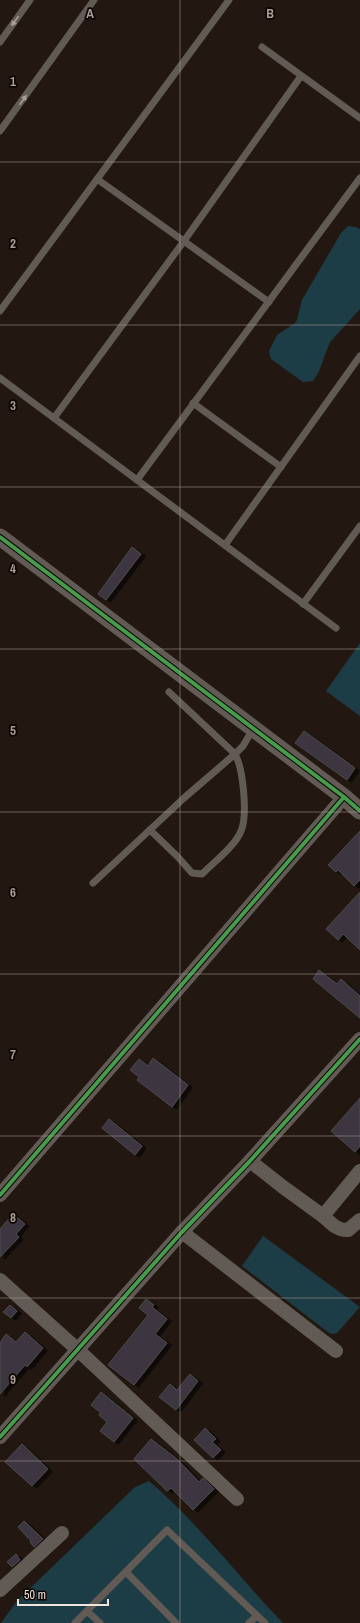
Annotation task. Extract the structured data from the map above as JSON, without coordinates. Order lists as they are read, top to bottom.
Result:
{
  "scale_bar": "50 m",
  "grid": {
    "columns": ["A", "B"],
    "rows": [
      "1",
      "2",
      "3",
      "4",
      "5",
      "6",
      "7",
      "8",
      "9"
    ]
  }
}
